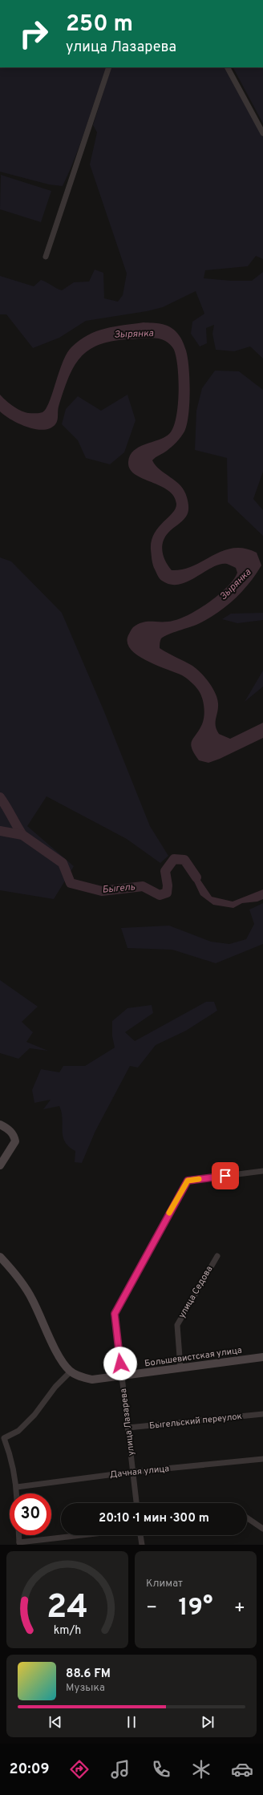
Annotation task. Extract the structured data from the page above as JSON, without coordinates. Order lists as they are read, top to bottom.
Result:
{
  "streets": {
    "street": [
      "улица Седова",
      "Большевистская улица",
      "Быгельский переулок",
      "улица Лазарева",
      "Дачная улица"
    ]
  },
  "crossings": [
    ["улица Седова", "Большевистская улица"],
    ["Большевистская улица", "улица Лазарева"],
    ["Быгельский переулок", "улица Лазарева"],
    ["улица Лазарева", "Дачная улица"]
  ],
  "water": ["Зырянка", "Быгель"],
  "page": {
    "turn": ["250 m", "улица Лазарева"],
    "limit": "30",
    "trip": "20:10 · 1 мин · 300 m",
    "tile": "Климат",
    "heat": ["−", "19°", "+"],
    "song": ["88.6 FM", "Музыка"],
    "tabs": "20:09",
    "gauge": ["24", "km/h"]
  }
}
